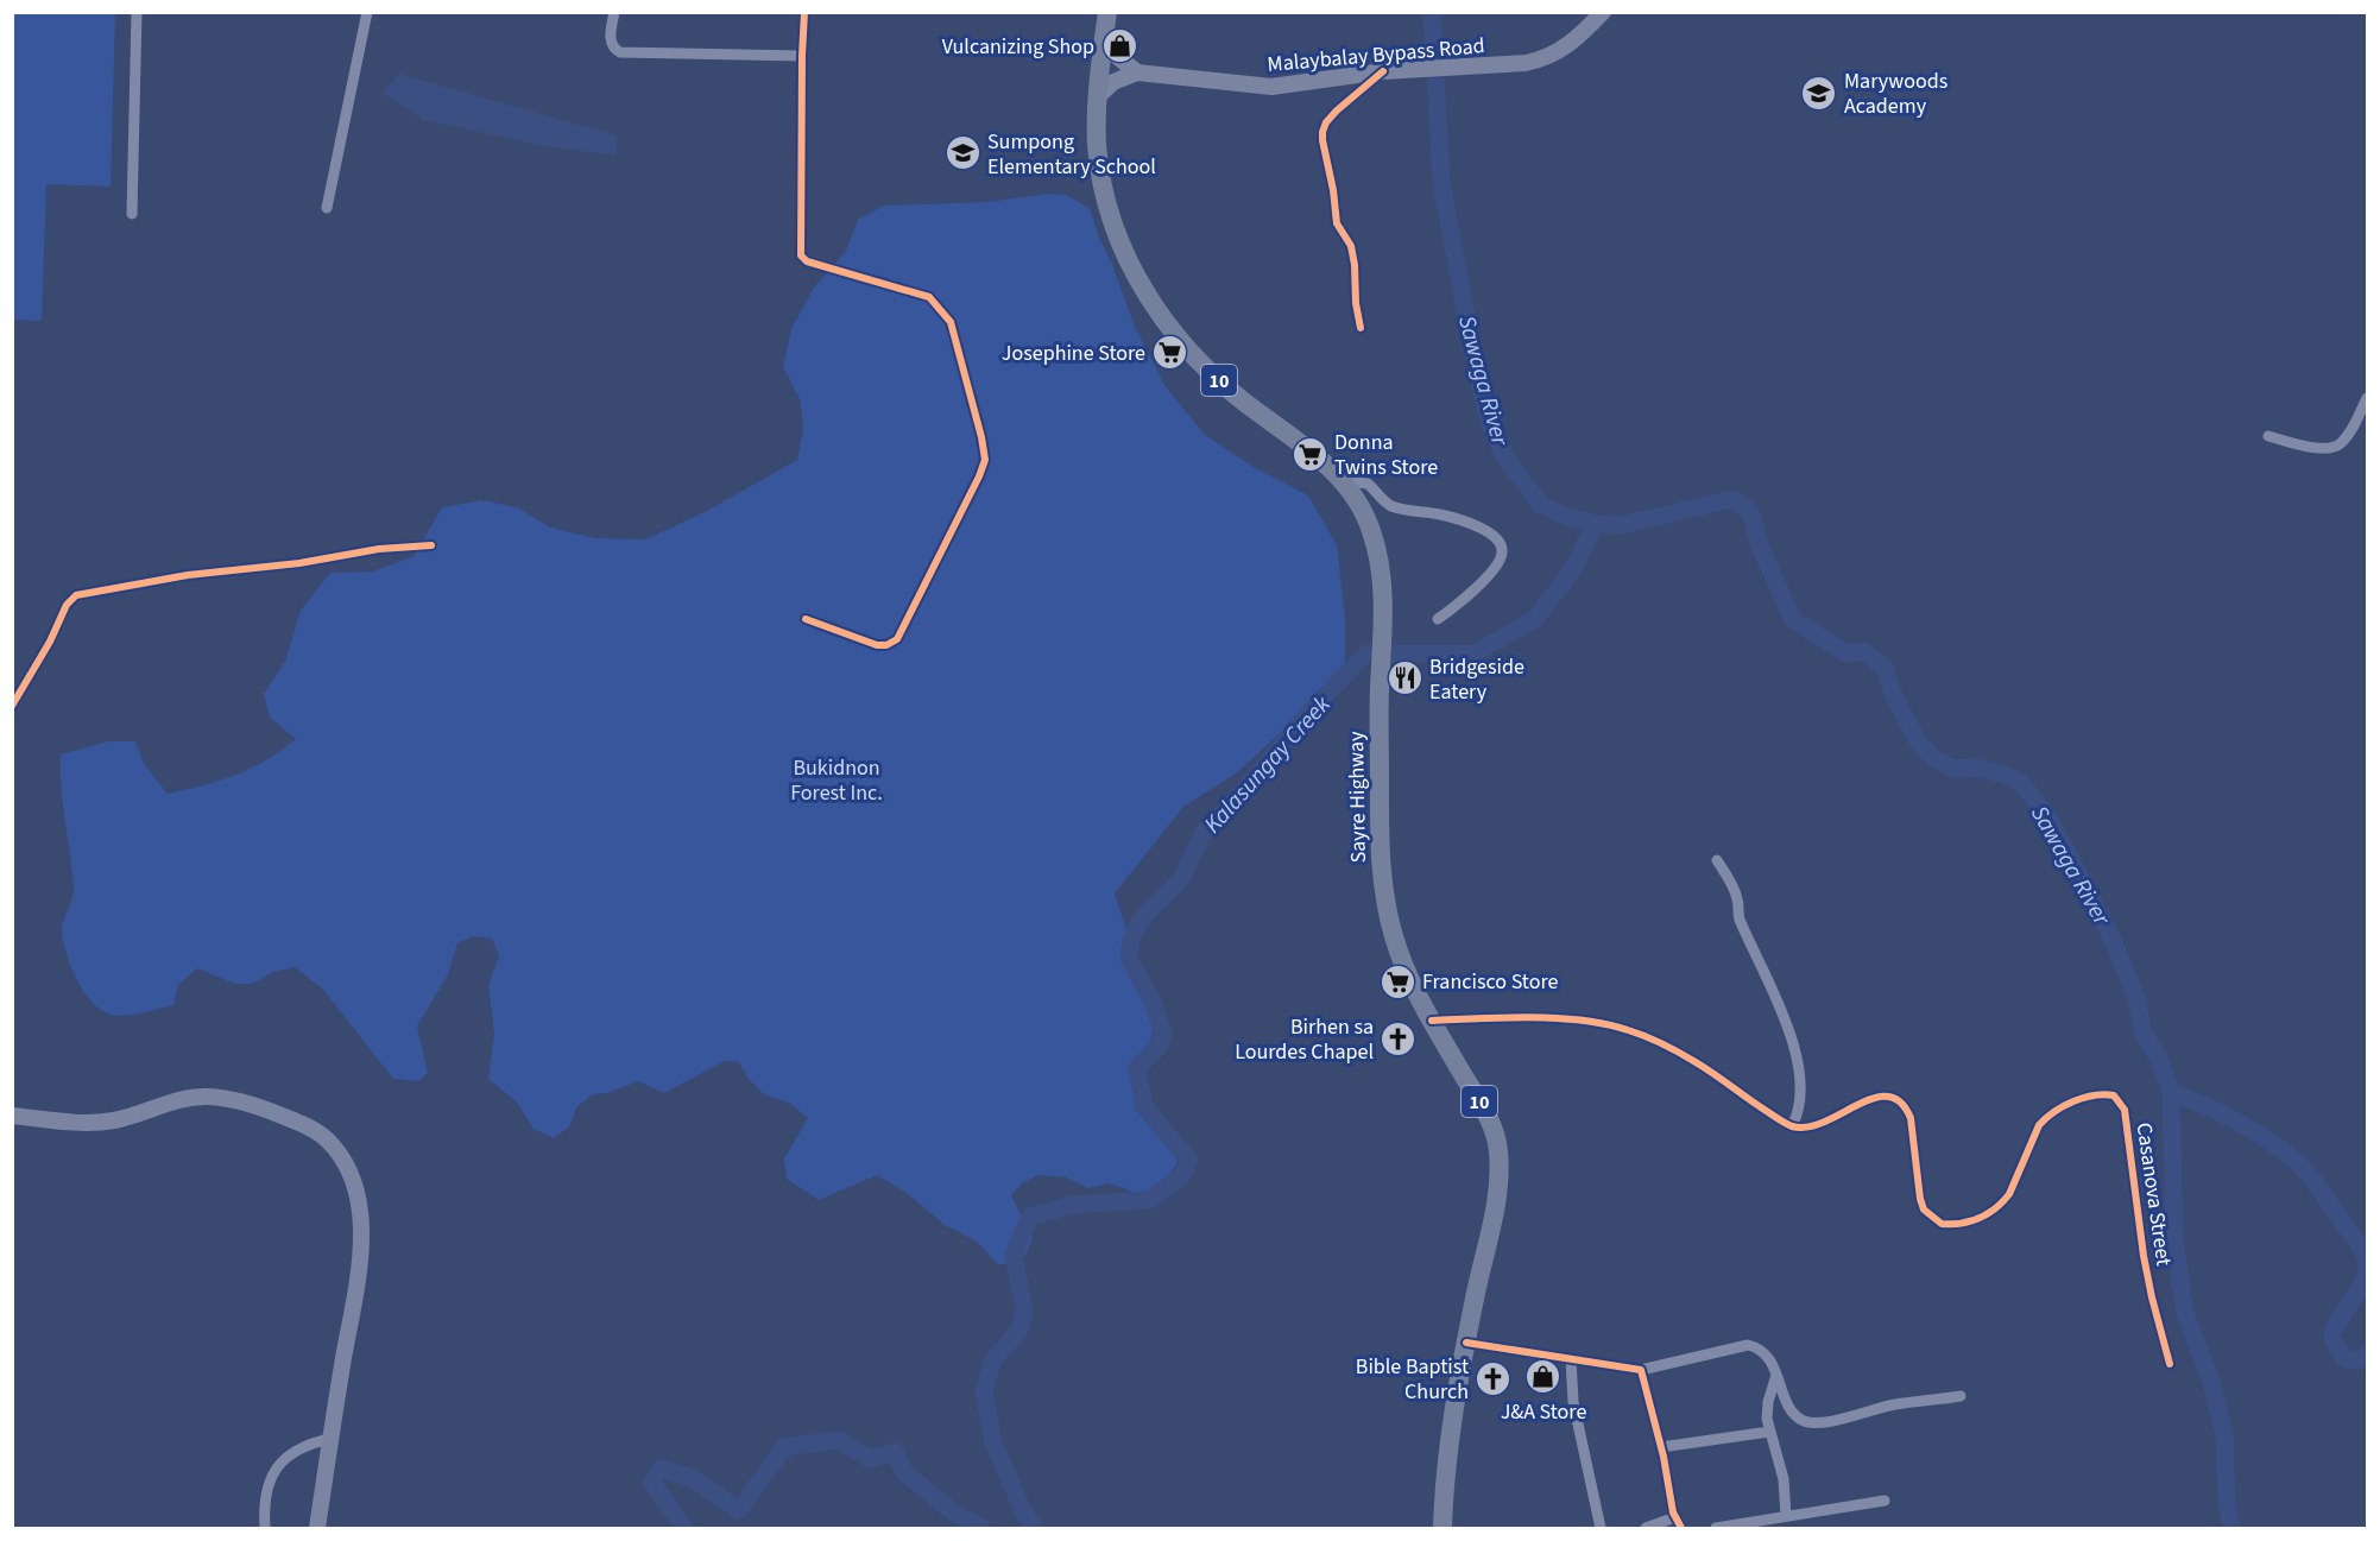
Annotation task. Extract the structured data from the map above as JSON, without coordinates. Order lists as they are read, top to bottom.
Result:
{
  "streets": {
    "highway": ["10", "Sayre Highway"],
    "main road": ["Malaybalay Bypass Road"],
    "street": ["Casanova Street"]
  },
  "crossings": [
    ["10", "Sayre Highway"]
  ],
  "water": ["Sawaga River", "Kalasungay Creek"],
  "parks": ["Bukidnon Forest Inc."],
  "places": {
    "shop": ["Vulcanizing Shop", "J&A Store"],
    "school or university": ["Marywoods Academy", "Sumpong Elementary School"],
    "supermarket": ["Josephine Store", "Donna Twins Store", "Francisco Store"],
    "restaurant": ["Bridgeside Eatery"],
    "church": ["Birhen sa Lourdes Chapel", "Bible Baptist Church"]
  }
}
